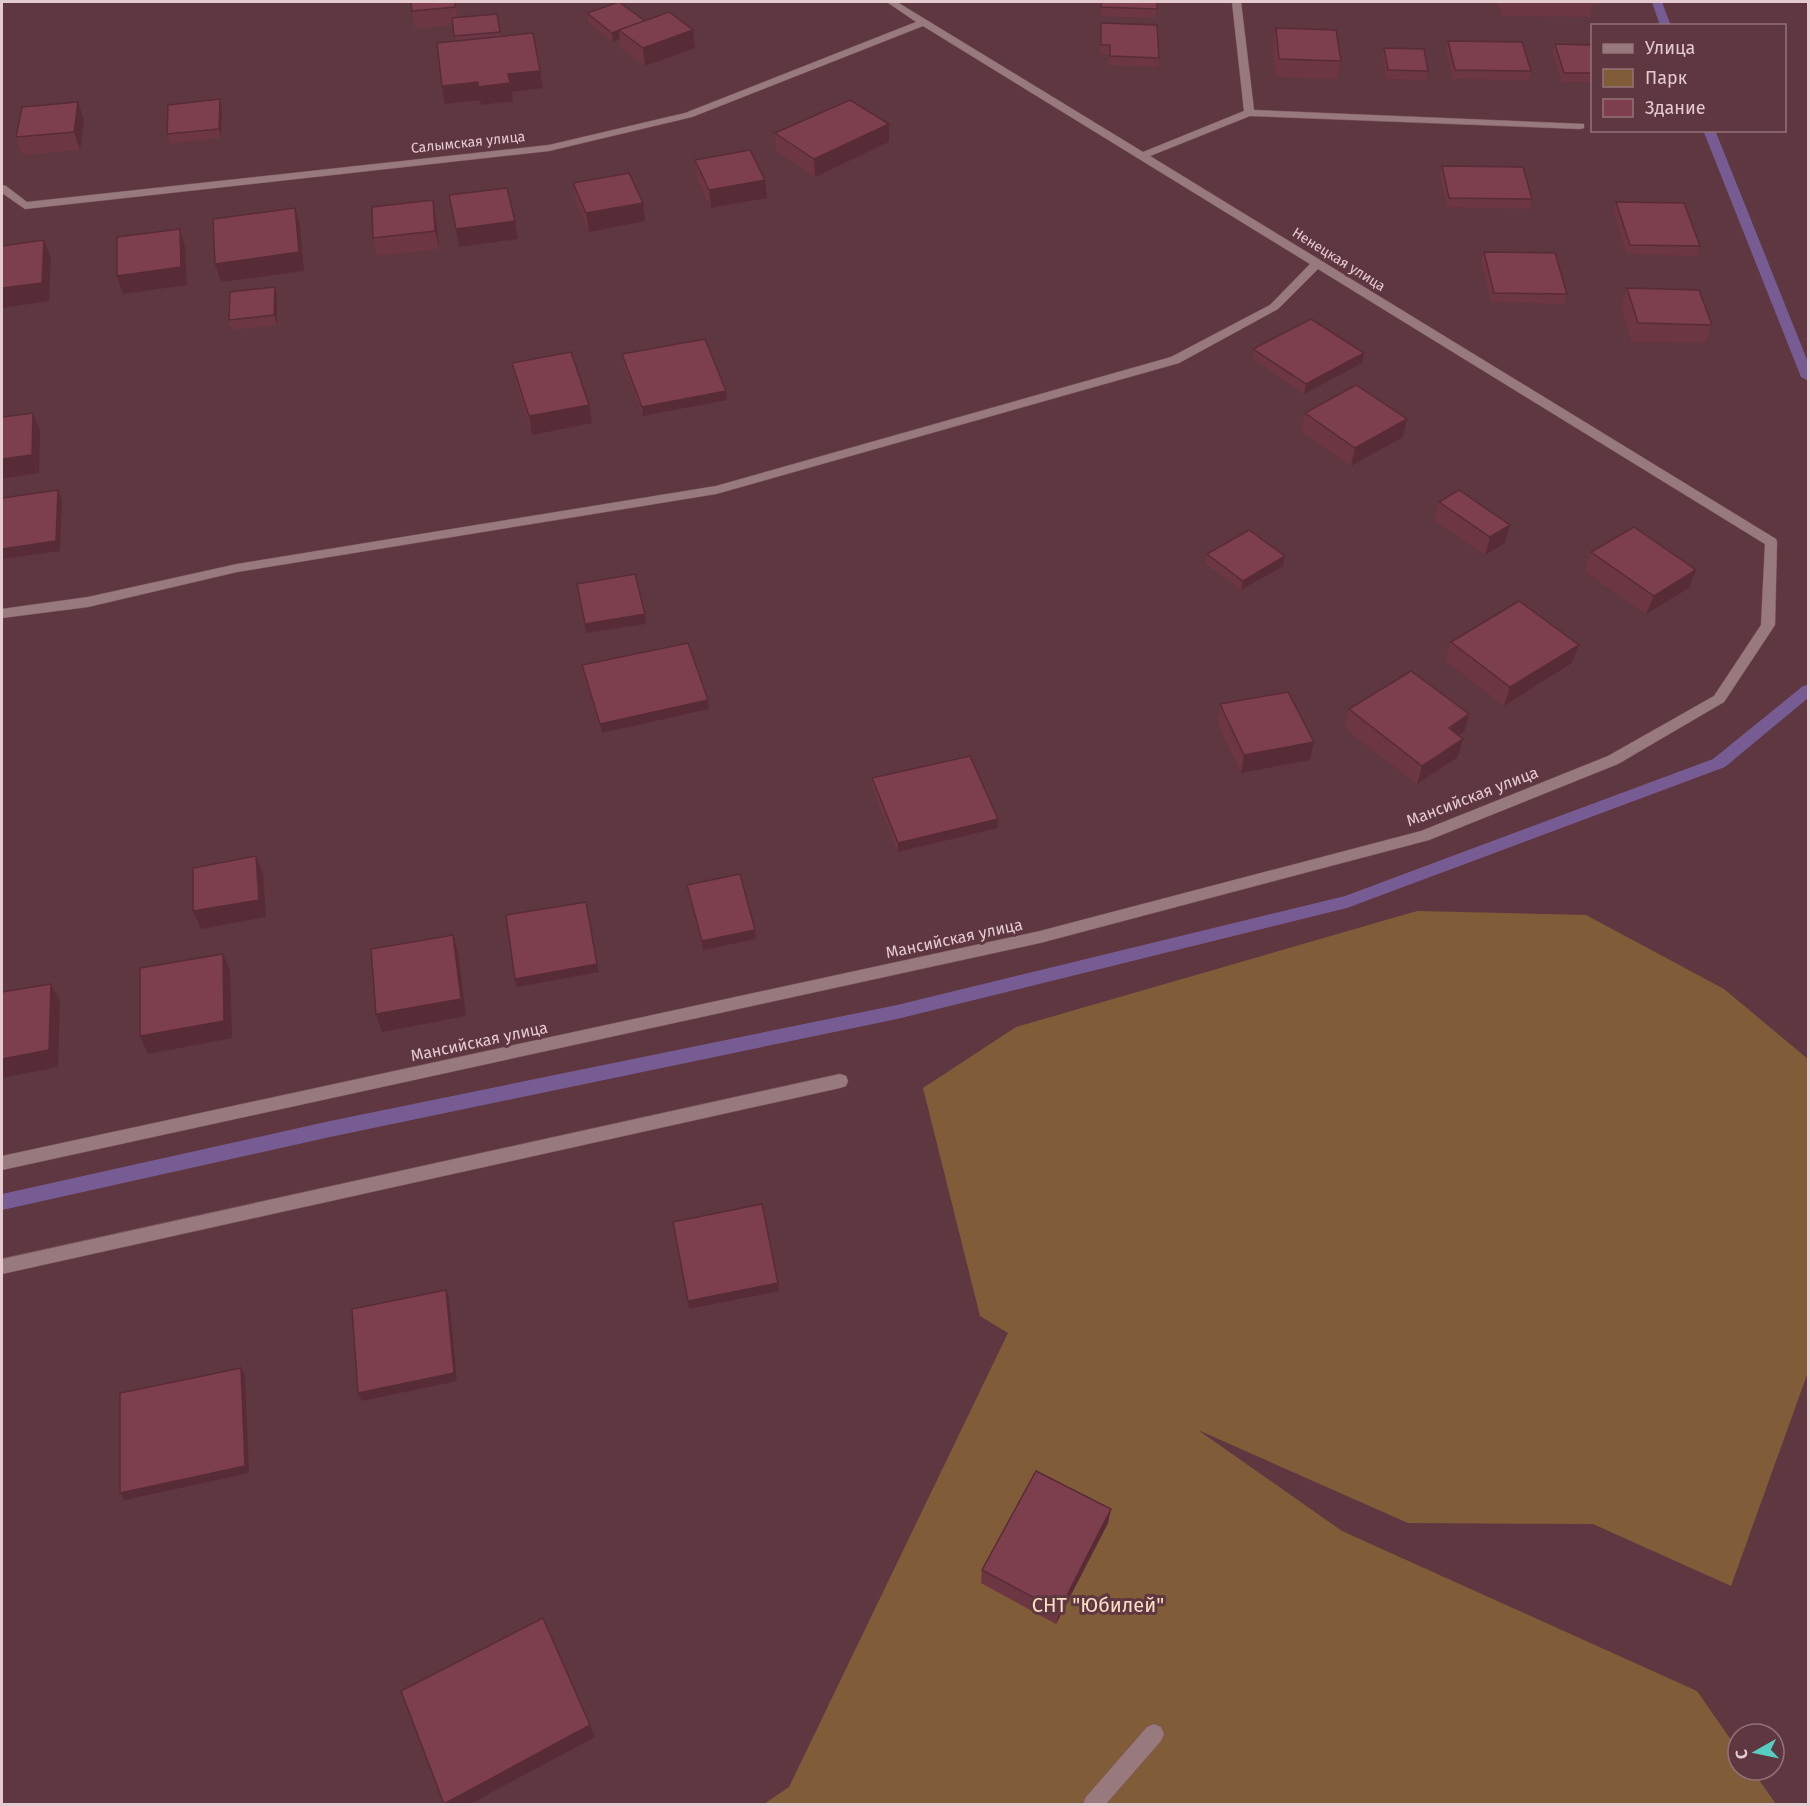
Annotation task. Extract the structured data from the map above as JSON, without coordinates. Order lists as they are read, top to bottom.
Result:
{
  "streets": {
    "street": ["Салымская улица", "Ненецкая улица", "Мансийская улица"]
  },
  "crossings": [
    ["Салымская улица", "Ненецкая улица"],
    ["Ненецкая улица", "Мансийская улица"]
  ],
  "parks": ["СНТ \"Юбилей\""],
  "legend": ["Улица", "Парк", "Здание"],
  "north": "left"
}
